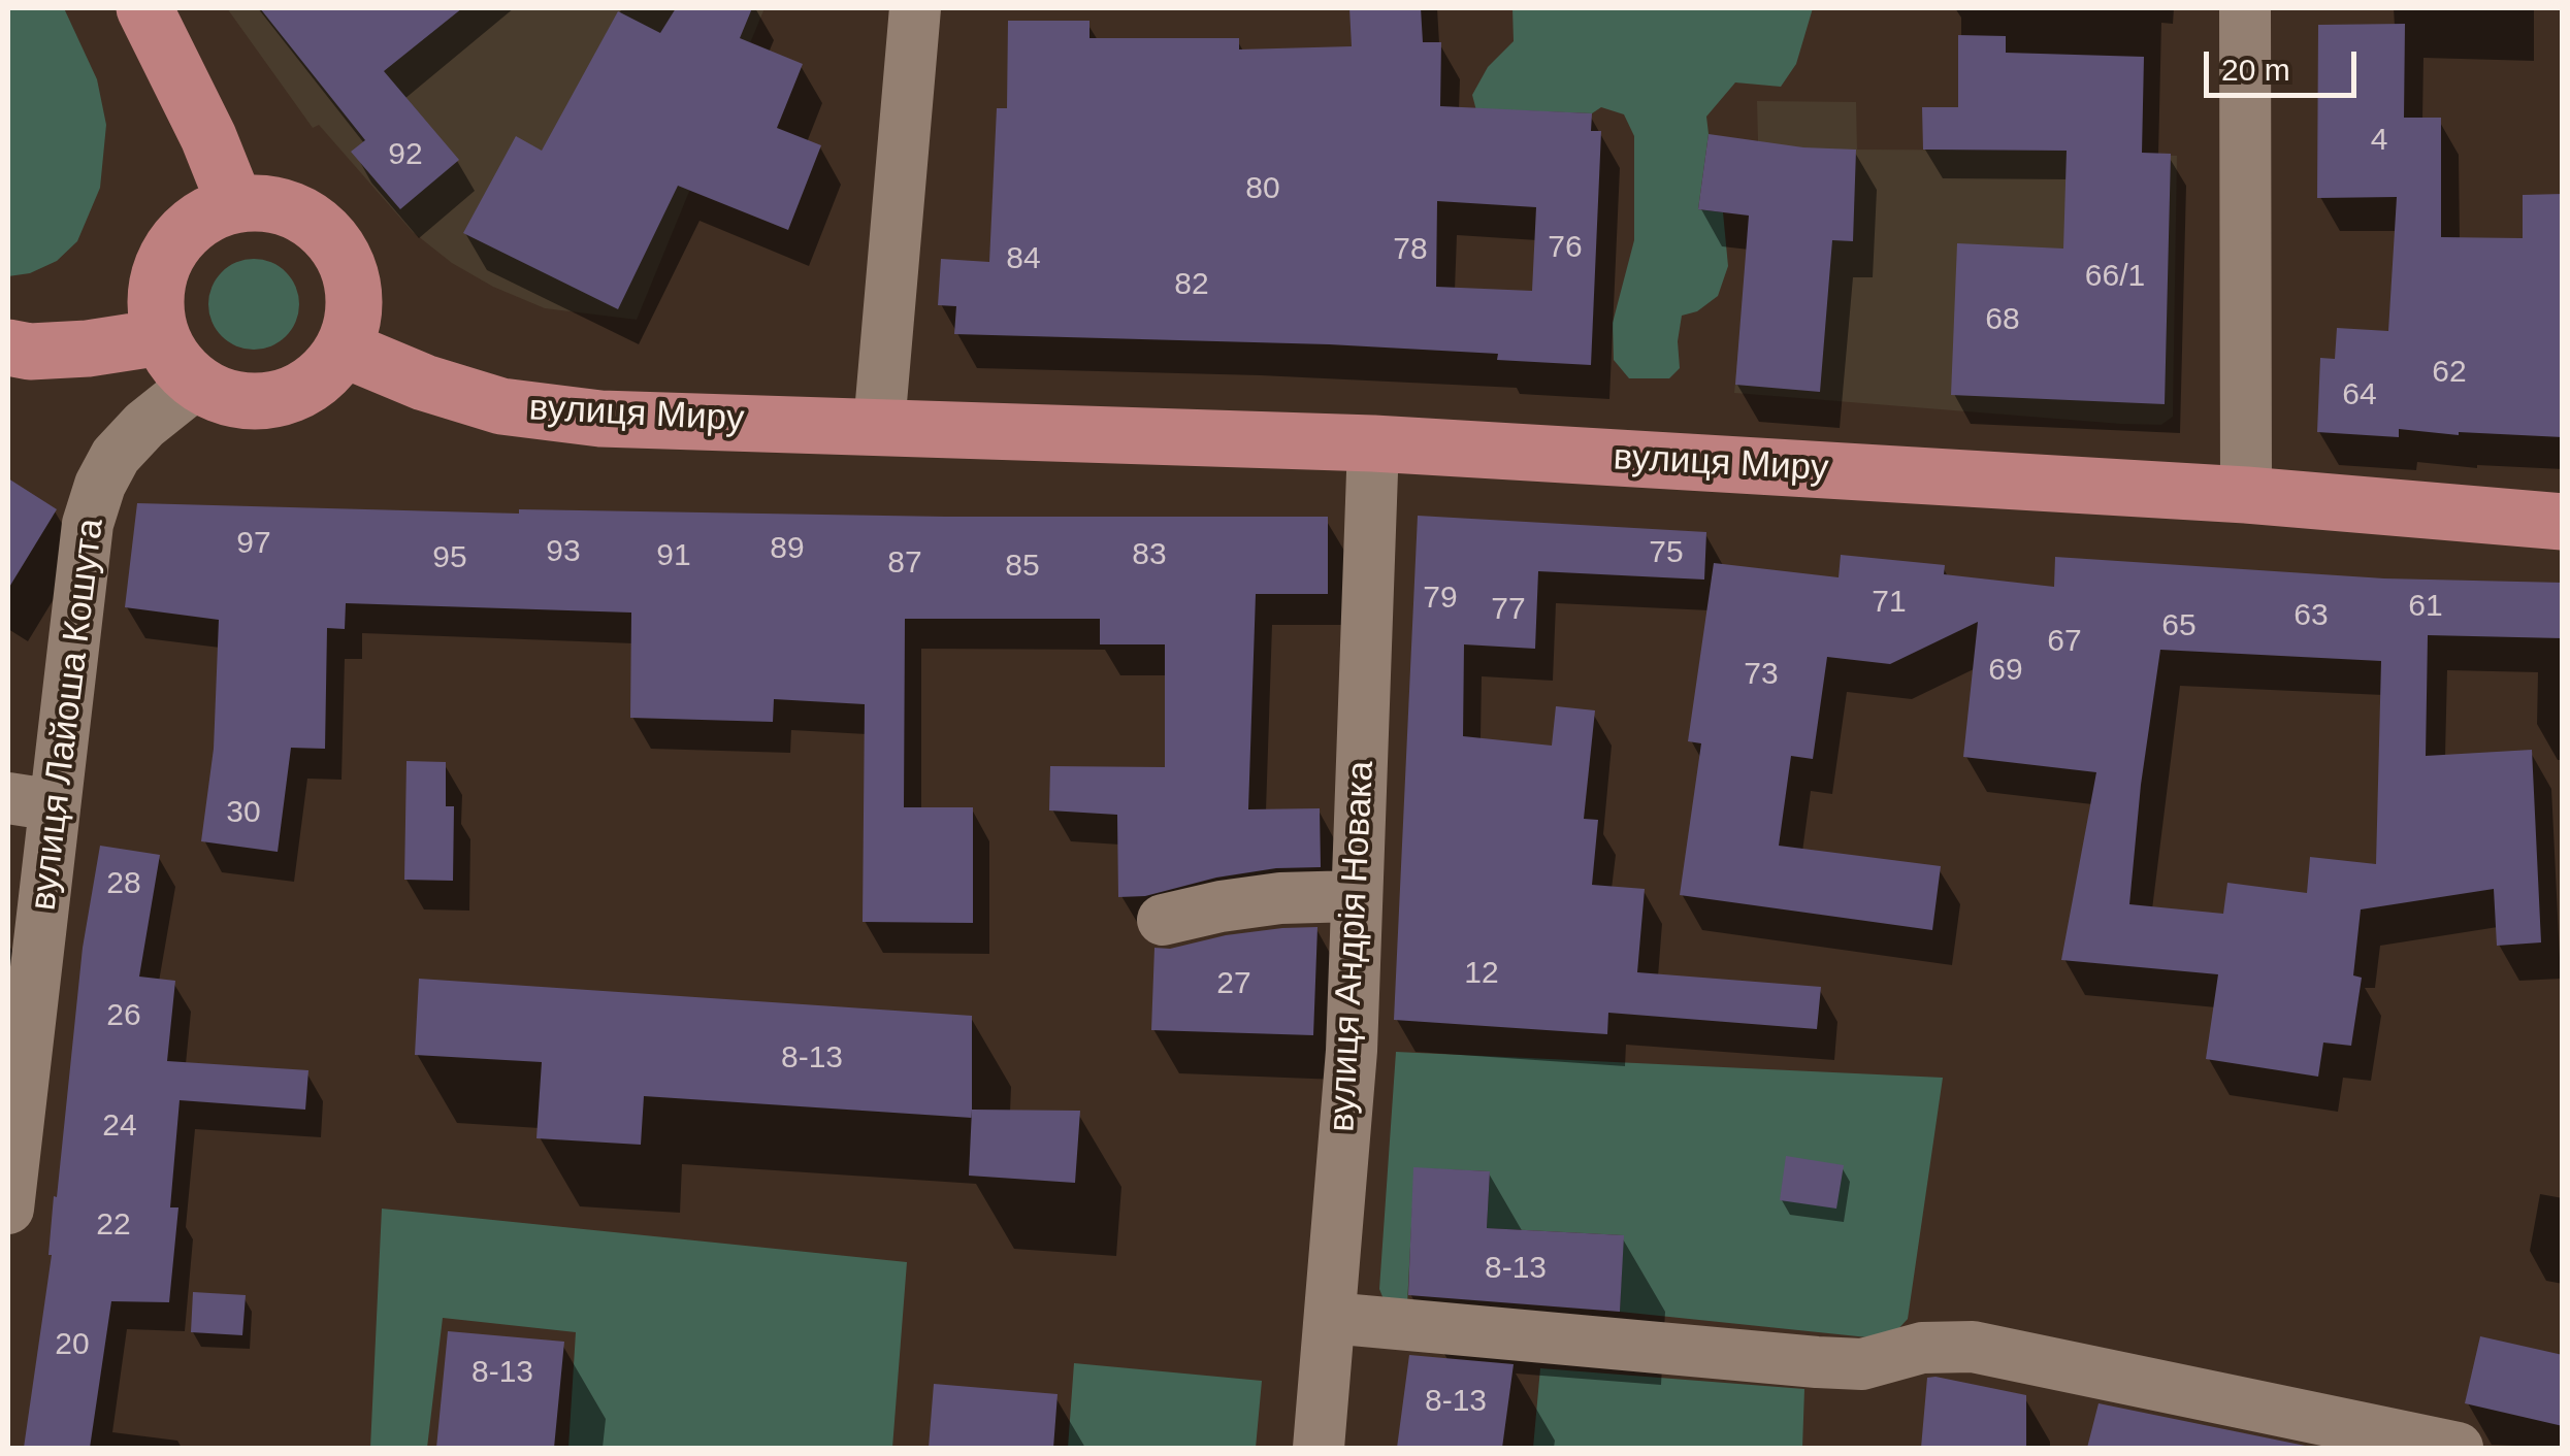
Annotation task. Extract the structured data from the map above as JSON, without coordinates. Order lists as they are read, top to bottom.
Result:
{
  "streets": {
    "main road": ["вулиця Миру"],
    "street": ["вулиця Лайоша Кошута", "вулиця Андрія Новака"]
  },
  "crossings": [
    ["вулиця Миру", "вулиця Лайоша Кошута"],
    ["вулиця Миру", "вулиця Андрія Новака"]
  ],
  "house_numbers": [
    "4",
    "92",
    "80",
    "76",
    "78",
    "84",
    "66/1",
    "82",
    "68",
    "62",
    "64",
    "97",
    "89",
    "93",
    "75",
    "83",
    "91",
    "95",
    "87",
    "85",
    "79",
    "71",
    "61",
    "77",
    "63",
    "65",
    "67",
    "69",
    "73",
    "30",
    "28",
    "12",
    "27",
    "26",
    "8-13",
    "24",
    "22",
    "8-13",
    "20",
    "8-13",
    "8-13"
  ],
  "scale_bar": "20 m"
}
